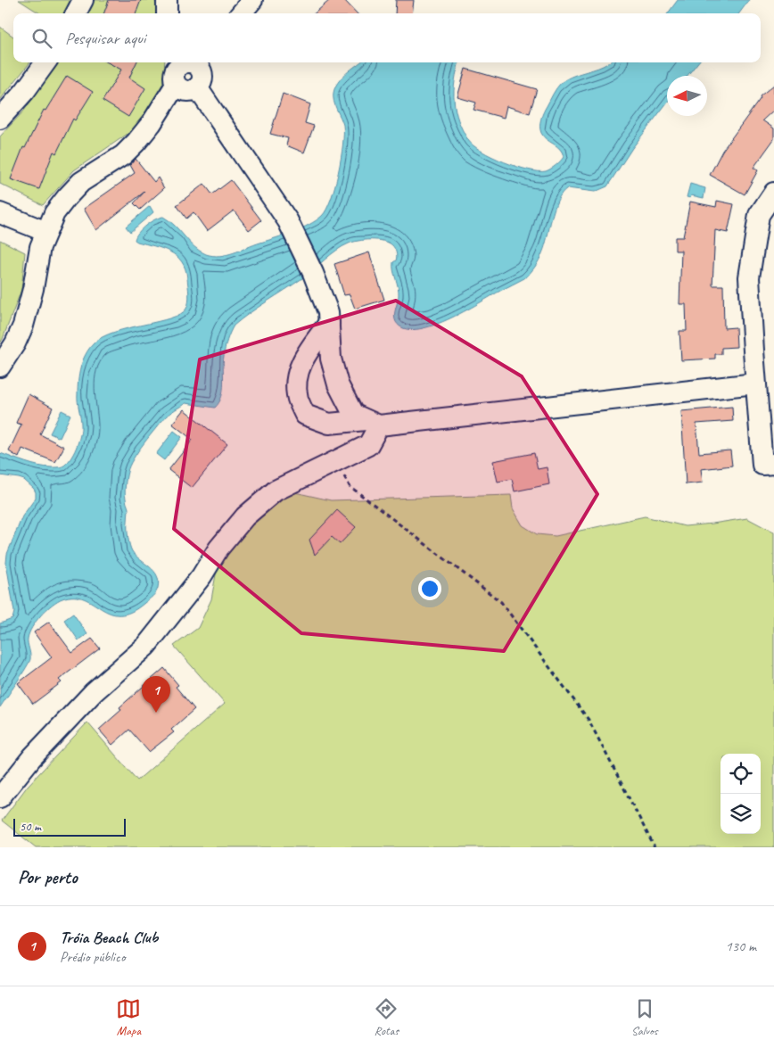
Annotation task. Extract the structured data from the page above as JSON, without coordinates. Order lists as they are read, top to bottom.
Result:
{
  "scale_bar": "50 m",
  "north": "left",
  "page": {
    "search": "Pesquisar aqui",
    "pins": "1",
    "scale": "50 m",
    "heading": "Por perto",
    "list": [
      {
        "mark": "1",
        "name": "Tróia Beach Club",
        "note": "Prédio público",
        "value": "130 m"
      }
    ],
    "nav": ["Mapa", "Rotas", "Salvos"]
  }
}
